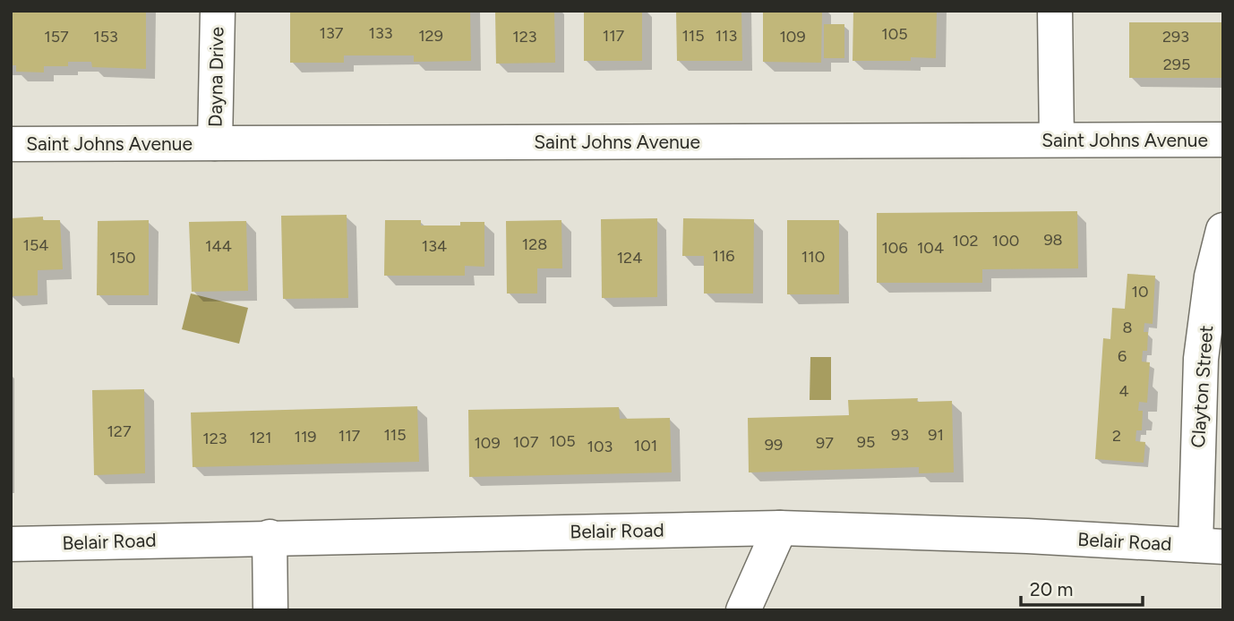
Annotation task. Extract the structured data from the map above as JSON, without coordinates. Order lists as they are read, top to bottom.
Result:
{
  "streets": {
    "street": [
      "Dayna Drive",
      "Saint Johns Avenue",
      "Clayton Street",
      "Belair Road"
    ]
  },
  "crossings": [
    ["Dayna Drive", "Saint Johns Avenue"],
    ["Clayton Street", "Belair Road"]
  ],
  "house_numbers": [
    "137",
    "133",
    "105",
    "129",
    "117",
    "115",
    "113",
    "157",
    "153",
    "123",
    "109",
    "293",
    "295",
    "98",
    "102",
    "100",
    "128",
    "154",
    "144",
    "134",
    "106",
    "104",
    "116",
    "110",
    "150",
    "124",
    "10",
    "8",
    "6",
    "4",
    "127",
    "115",
    "93",
    "91",
    "117",
    "2",
    "119",
    "121",
    "123",
    "105",
    "107",
    "95",
    "109",
    "97",
    "99",
    "101",
    "103"
  ],
  "scale_bar": "20 m"
}
